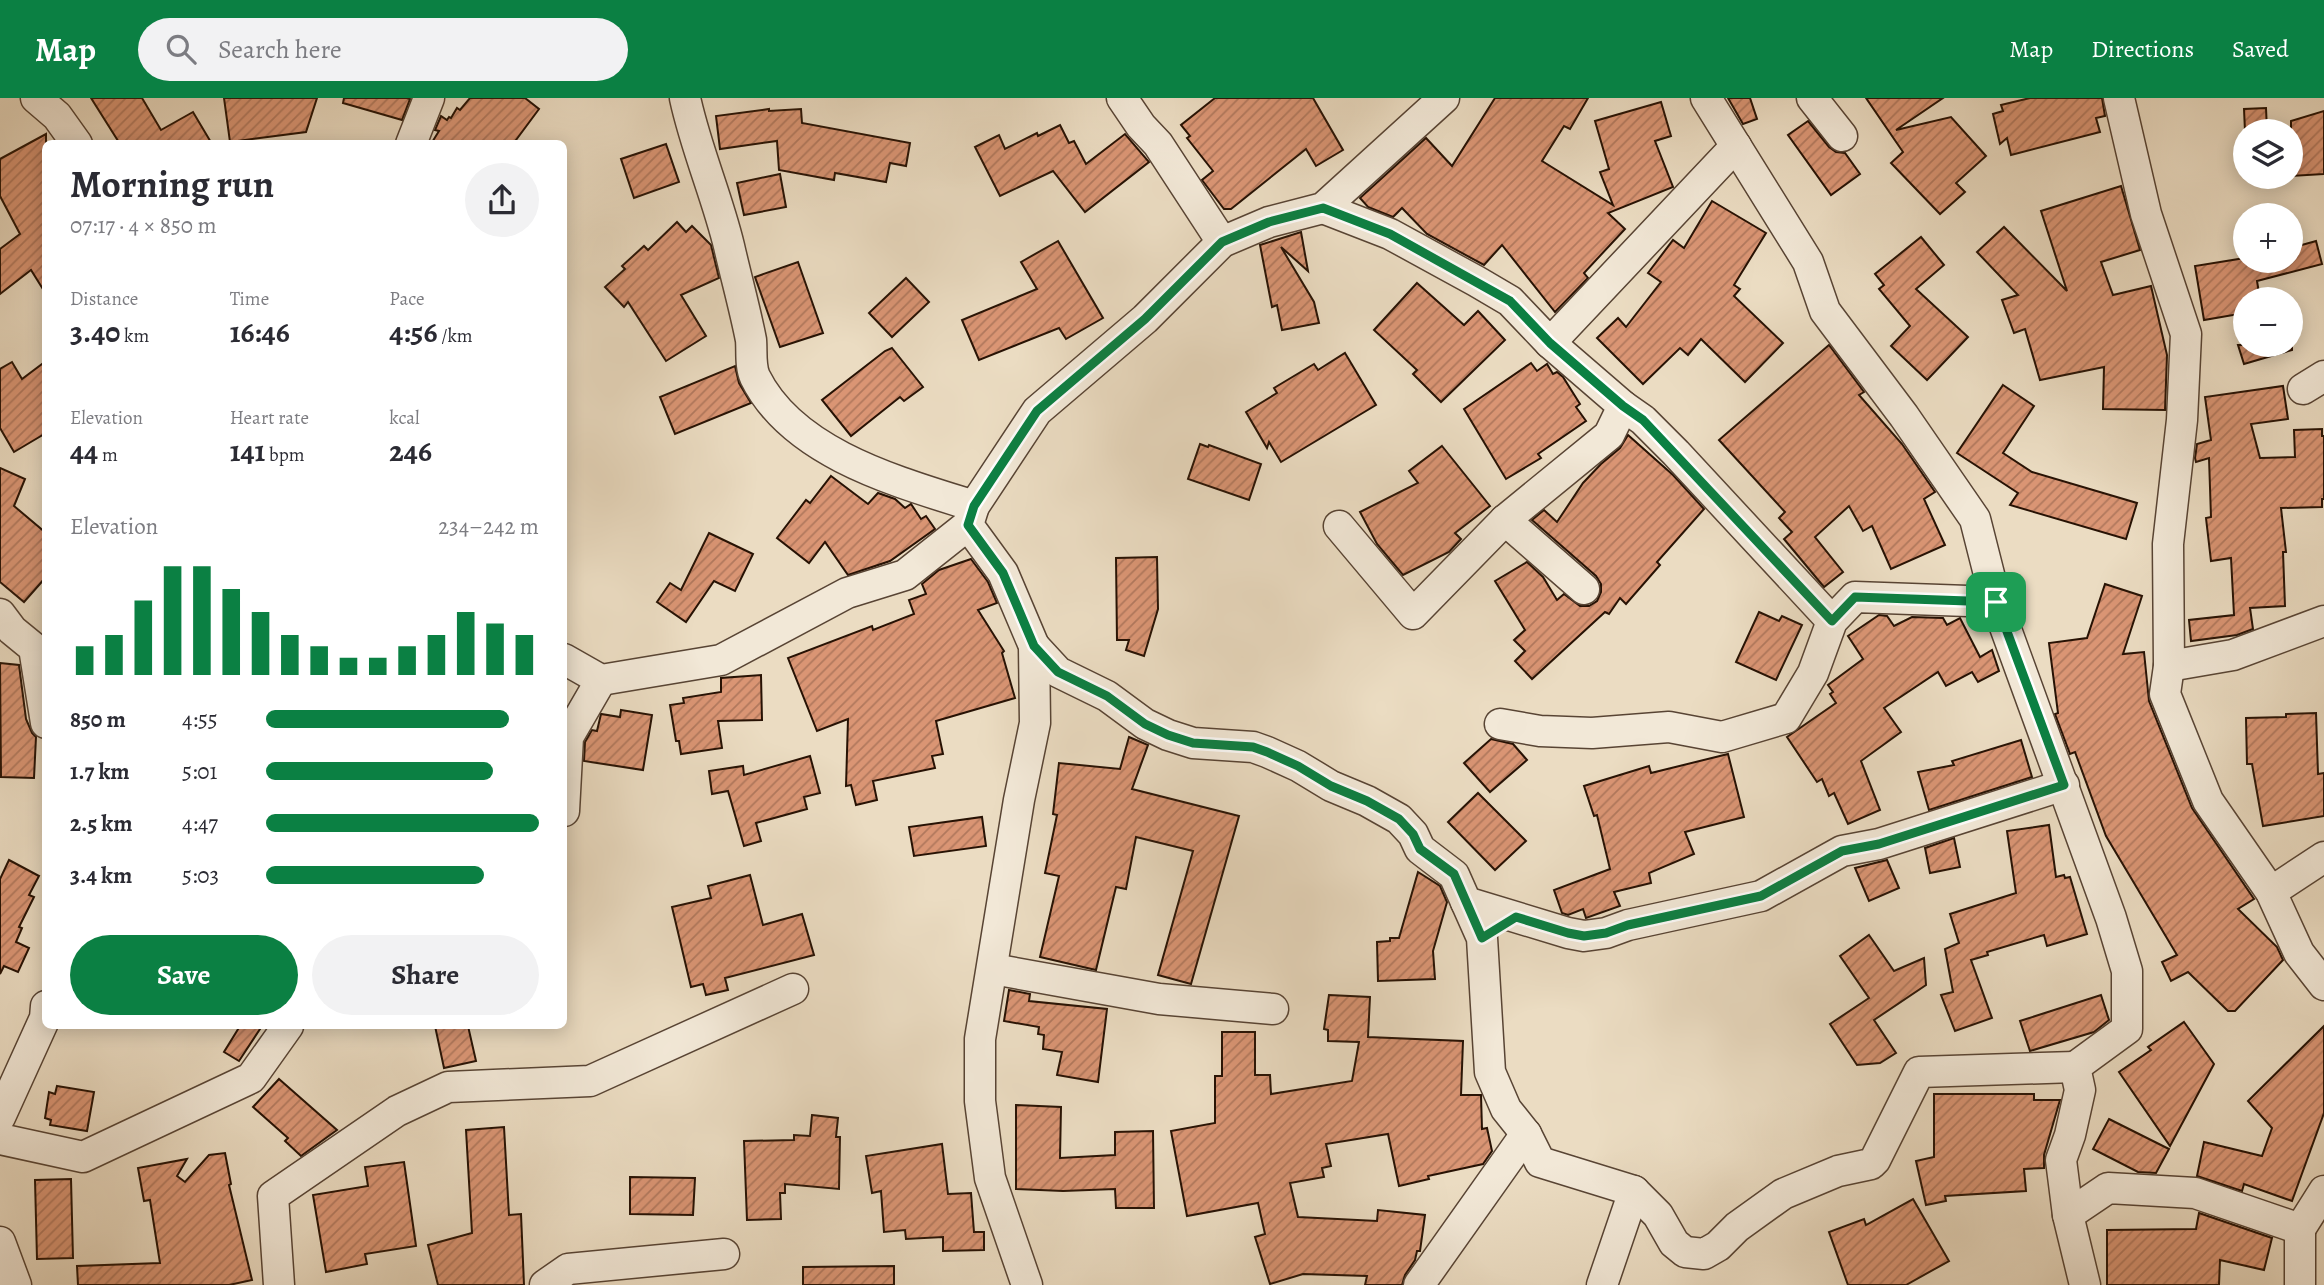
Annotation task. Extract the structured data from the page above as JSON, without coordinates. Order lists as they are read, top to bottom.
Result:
{
  "page": {
    "header": "Map",
    "search": "Search here",
    "nav": ["Map", "Directions", "Saved"],
    "map_buttons": ["+", "−"],
    "heading": ["Morning run", "07:17 · 4 × 850 m"],
    "stats": [
      ["Distance", "3.40 km"],
      ["Time", "16:46"],
      ["Pace", "4:56 /km"],
      ["Elevation", "44 m"],
      ["Heart rate", "141 bpm"],
      ["kcal", "246"]
    ],
    "chart": ["Elevation", "234–242 m"],
    "list": [
      {
        "name": "850 m",
        "note": "4:55"
      },
      {
        "name": "1.7 km",
        "note": "5:01"
      },
      {
        "name": "2.5 km",
        "note": "4:47"
      },
      {
        "name": "3.4 km",
        "note": "5:03"
      }
    ],
    "buttons": ["Save", "Share"]
  }
}
